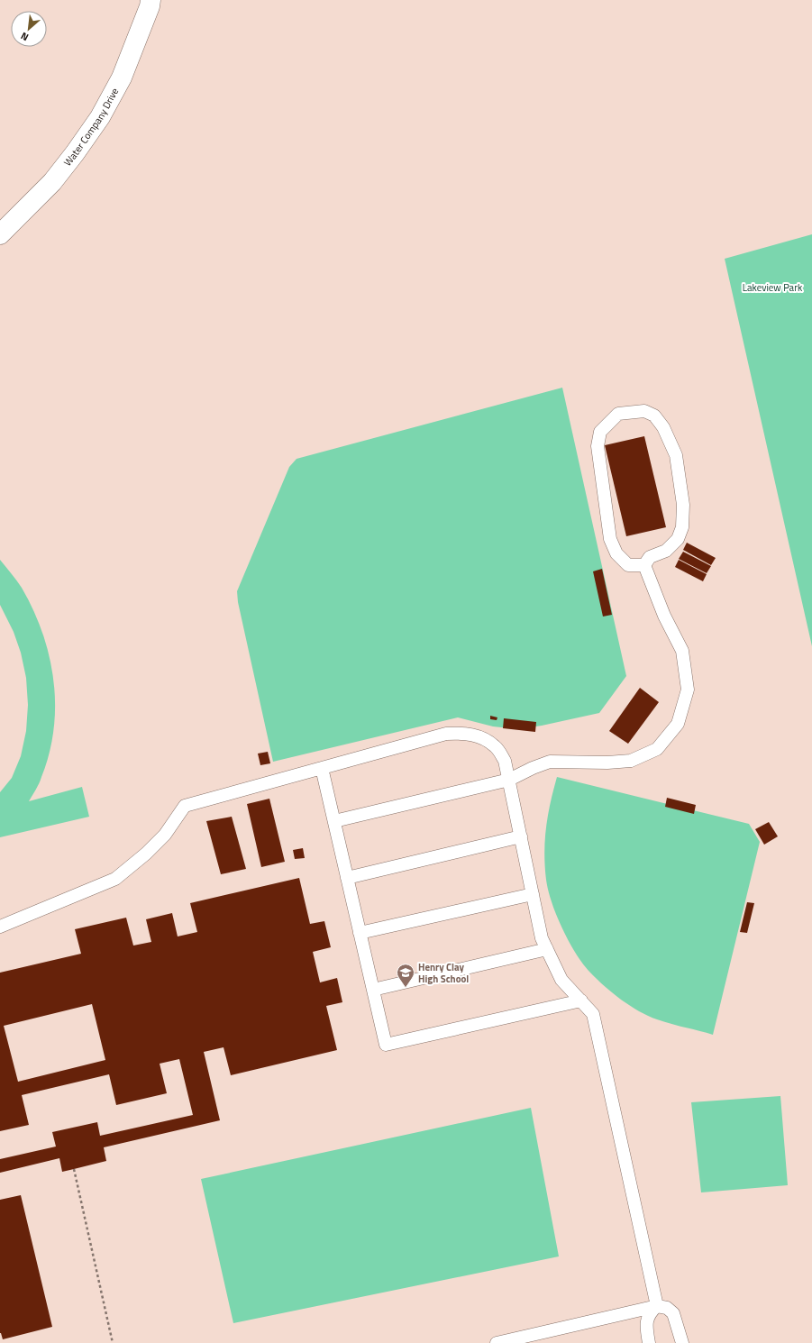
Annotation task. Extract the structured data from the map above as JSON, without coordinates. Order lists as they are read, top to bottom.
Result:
{
  "streets": {
    "street": ["Water Company Drive"]
  },
  "parks": ["Lakeview Park"],
  "places": {
    "school or university": ["Henry Clay High School"]
  },
  "north": "bottom left"
}
